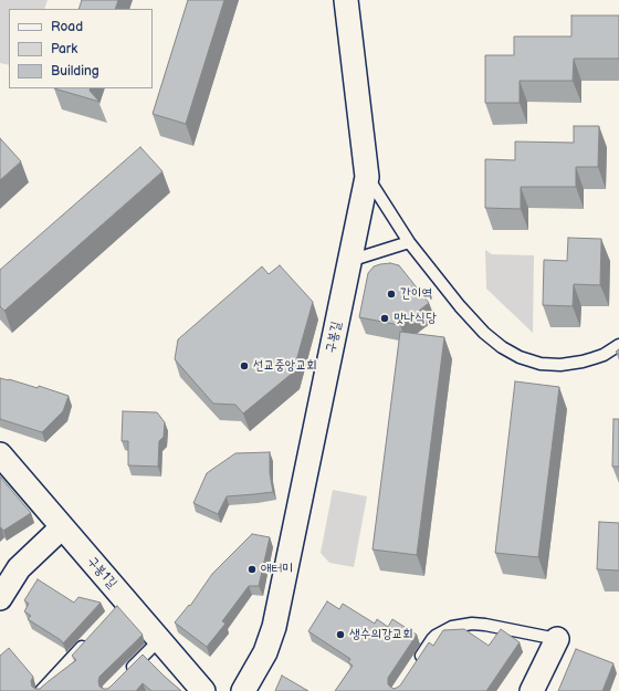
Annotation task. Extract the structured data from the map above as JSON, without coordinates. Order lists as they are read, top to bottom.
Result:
{
  "streets": {
    "street": ["구봉길", "구봉1길"]
  },
  "places": [
    "간이역",
    "맛나식당",
    "선교중앙교회",
    "애터미",
    "생수의강교회"
  ],
  "legend": ["Road", "Park", "Building"]
}
